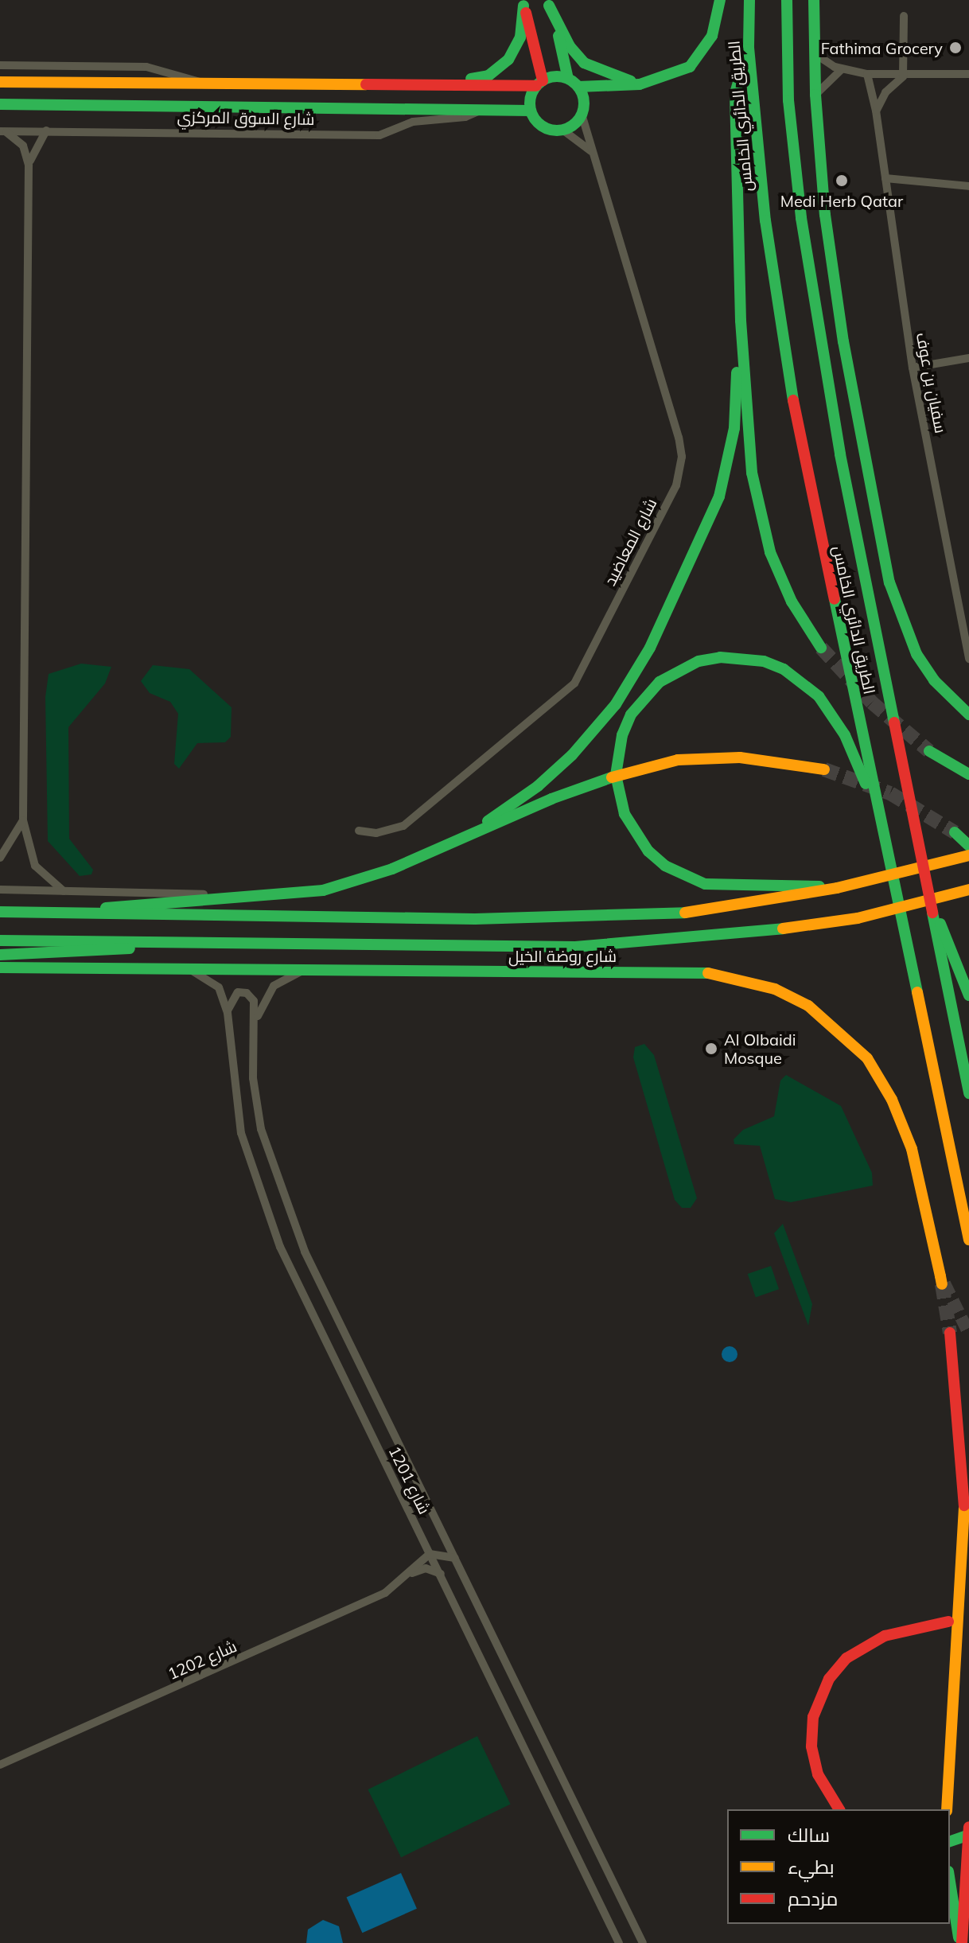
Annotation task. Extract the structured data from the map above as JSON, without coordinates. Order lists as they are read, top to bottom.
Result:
{
  "streets": {
    "main road": ["الطريق الدائري الخامس", "شارع السوق المركزي", "شارع روضة الخيل"],
    "street": [
      "سفيان بن عوف",
      "شارع المعاضيد",
      "شارع 1201",
      "شارع 1202"
    ]
  },
  "crossings": [
    ["شارع السوق المركزي", "شارع المعاضيد"],
    ["شارع روضة الخيل", "شارع 1201"],
    ["شارع 1201", "شارع 1202"]
  ],
  "places": ["Fathima Grocery", "Medi Herb Qatar", "Al Olbaidi Mosque"],
  "legend": ["سالك", "بطيء", "مزدحم"]
}
